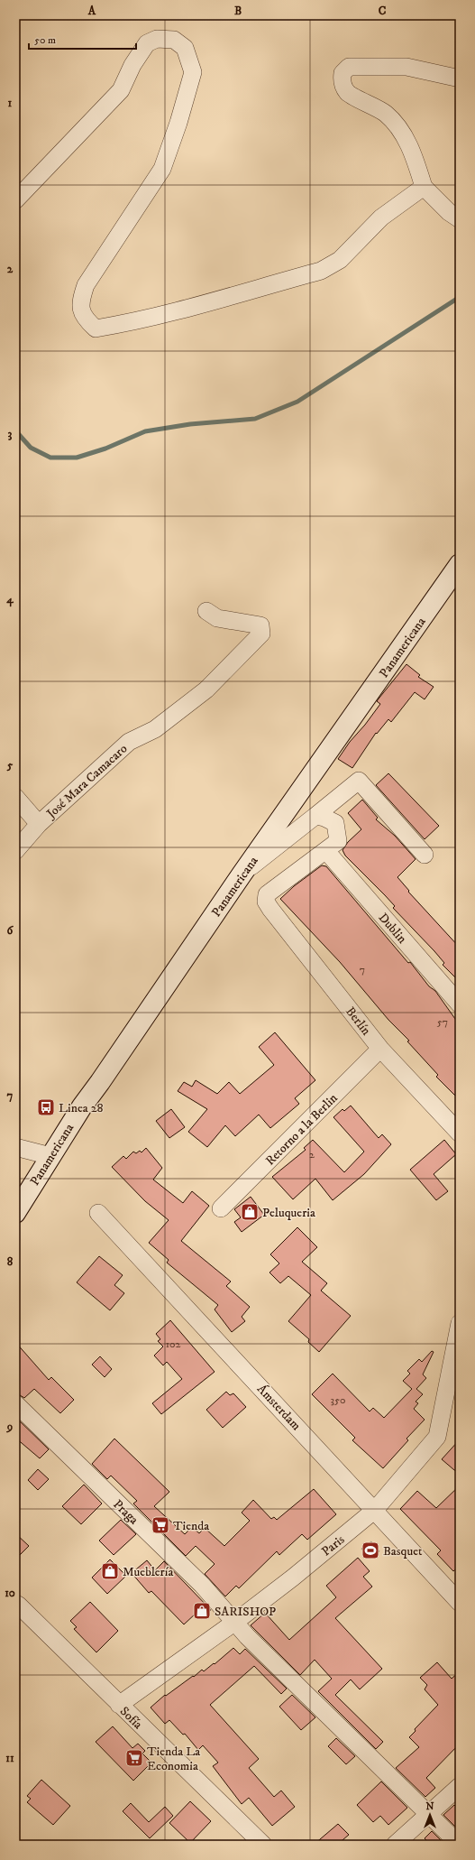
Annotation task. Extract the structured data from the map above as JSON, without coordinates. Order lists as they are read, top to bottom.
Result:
{
  "streets": {
    "main road": ["Panamericana"],
    "street": [
      "José Mara Camacaro",
      "Dublin",
      "Berlín",
      "Retorno a la Berlin",
      "Ámsterdam",
      "Praga",
      "Paris",
      "Sofía"
    ]
  },
  "crossings": [
    ["Dublin", "Berlín"],
    ["Berlín", "Retorno a la Berlin"],
    ["Ámsterdam", "Paris"],
    ["Praga", "Paris"],
    ["Paris", "Sofía"]
  ],
  "places": {
    "bus stop": ["Linea 28"],
    "shop": ["Peluqueria", "Mueblería", "SARISHOP"],
    "supermarket": ["Tienda", "Tienda La Economia"],
    "sports": ["Basquet"]
  },
  "house_numbers": [
    "7",
    "57",
    "2",
    "102",
    "350"
  ],
  "scale_bar": "50 m",
  "north": "top",
  "grid": {
    "columns": ["A", "B", "C"],
    "rows": [
      "1",
      "2",
      "3",
      "4",
      "5",
      "6",
      "7",
      "8",
      "9",
      "10",
      "11"
    ]
  }
}
